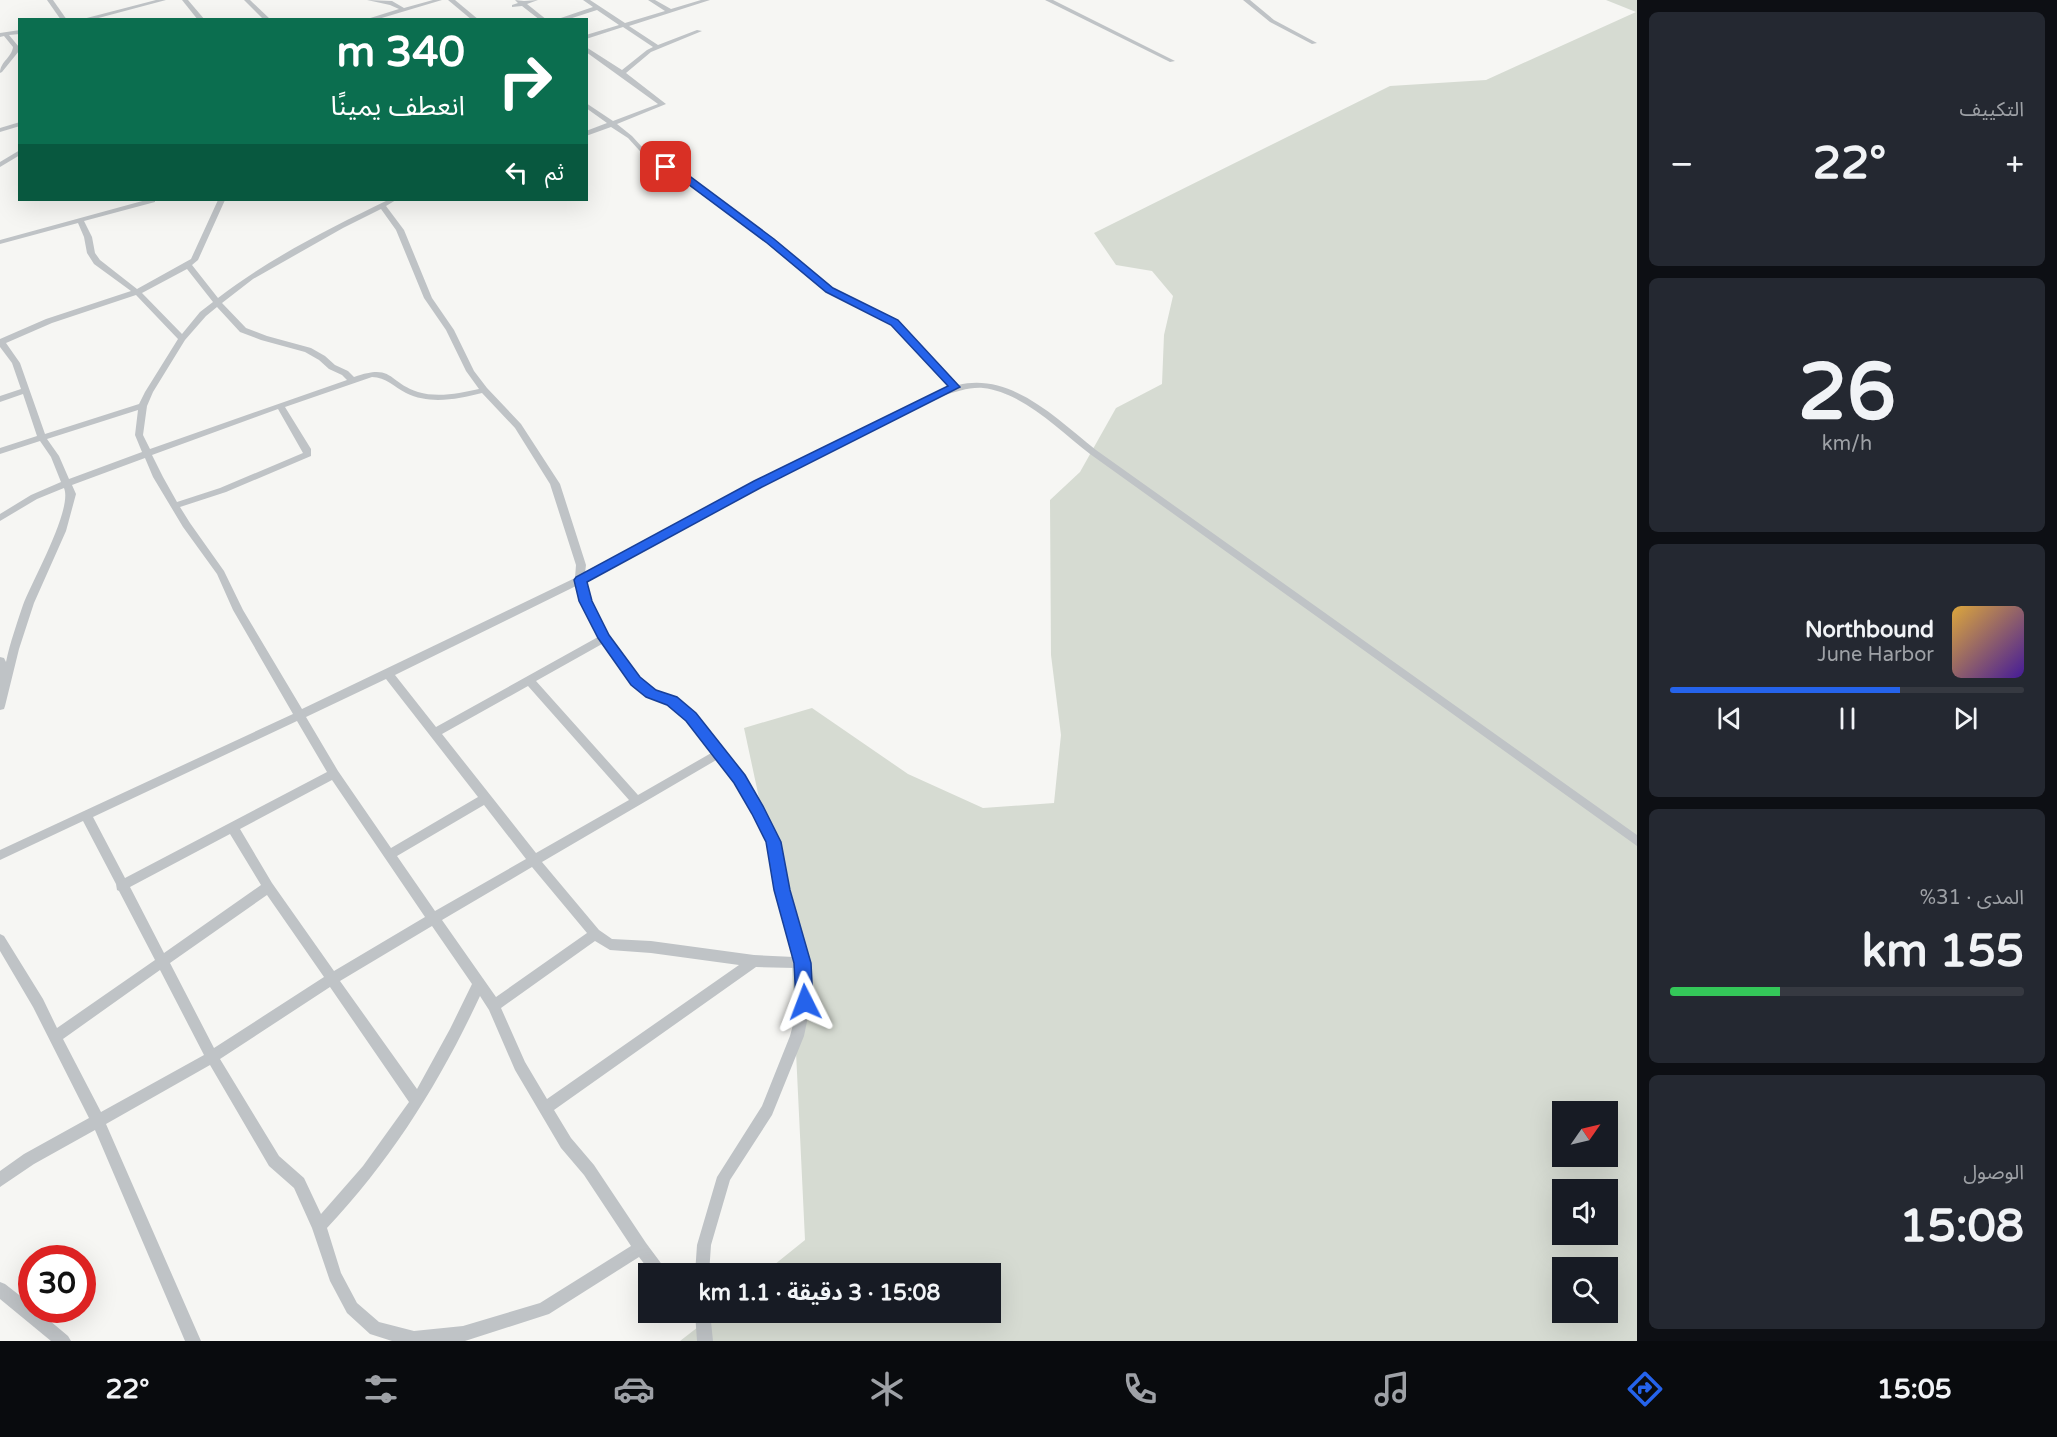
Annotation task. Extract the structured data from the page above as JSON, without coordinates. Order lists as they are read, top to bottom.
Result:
{
  "north": "top right",
  "page": {
    "tile": [
      "التكييف",
      ["26", "km/h"],
      ["المدى · 31%", "155 km"],
      ["الوصول", "15:08"]
    ],
    "turn": ["340 m", "انعطف يمينًا"],
    "heat": ["−", "22°", "+"],
    "then": "ثم",
    "song": ["Northbound", "June Harbor"],
    "limit": "30",
    "trip": "15:08 · 3 دقيقة · 1.1 km",
    "tabs": ["15:05", "22°"]
  }
}
